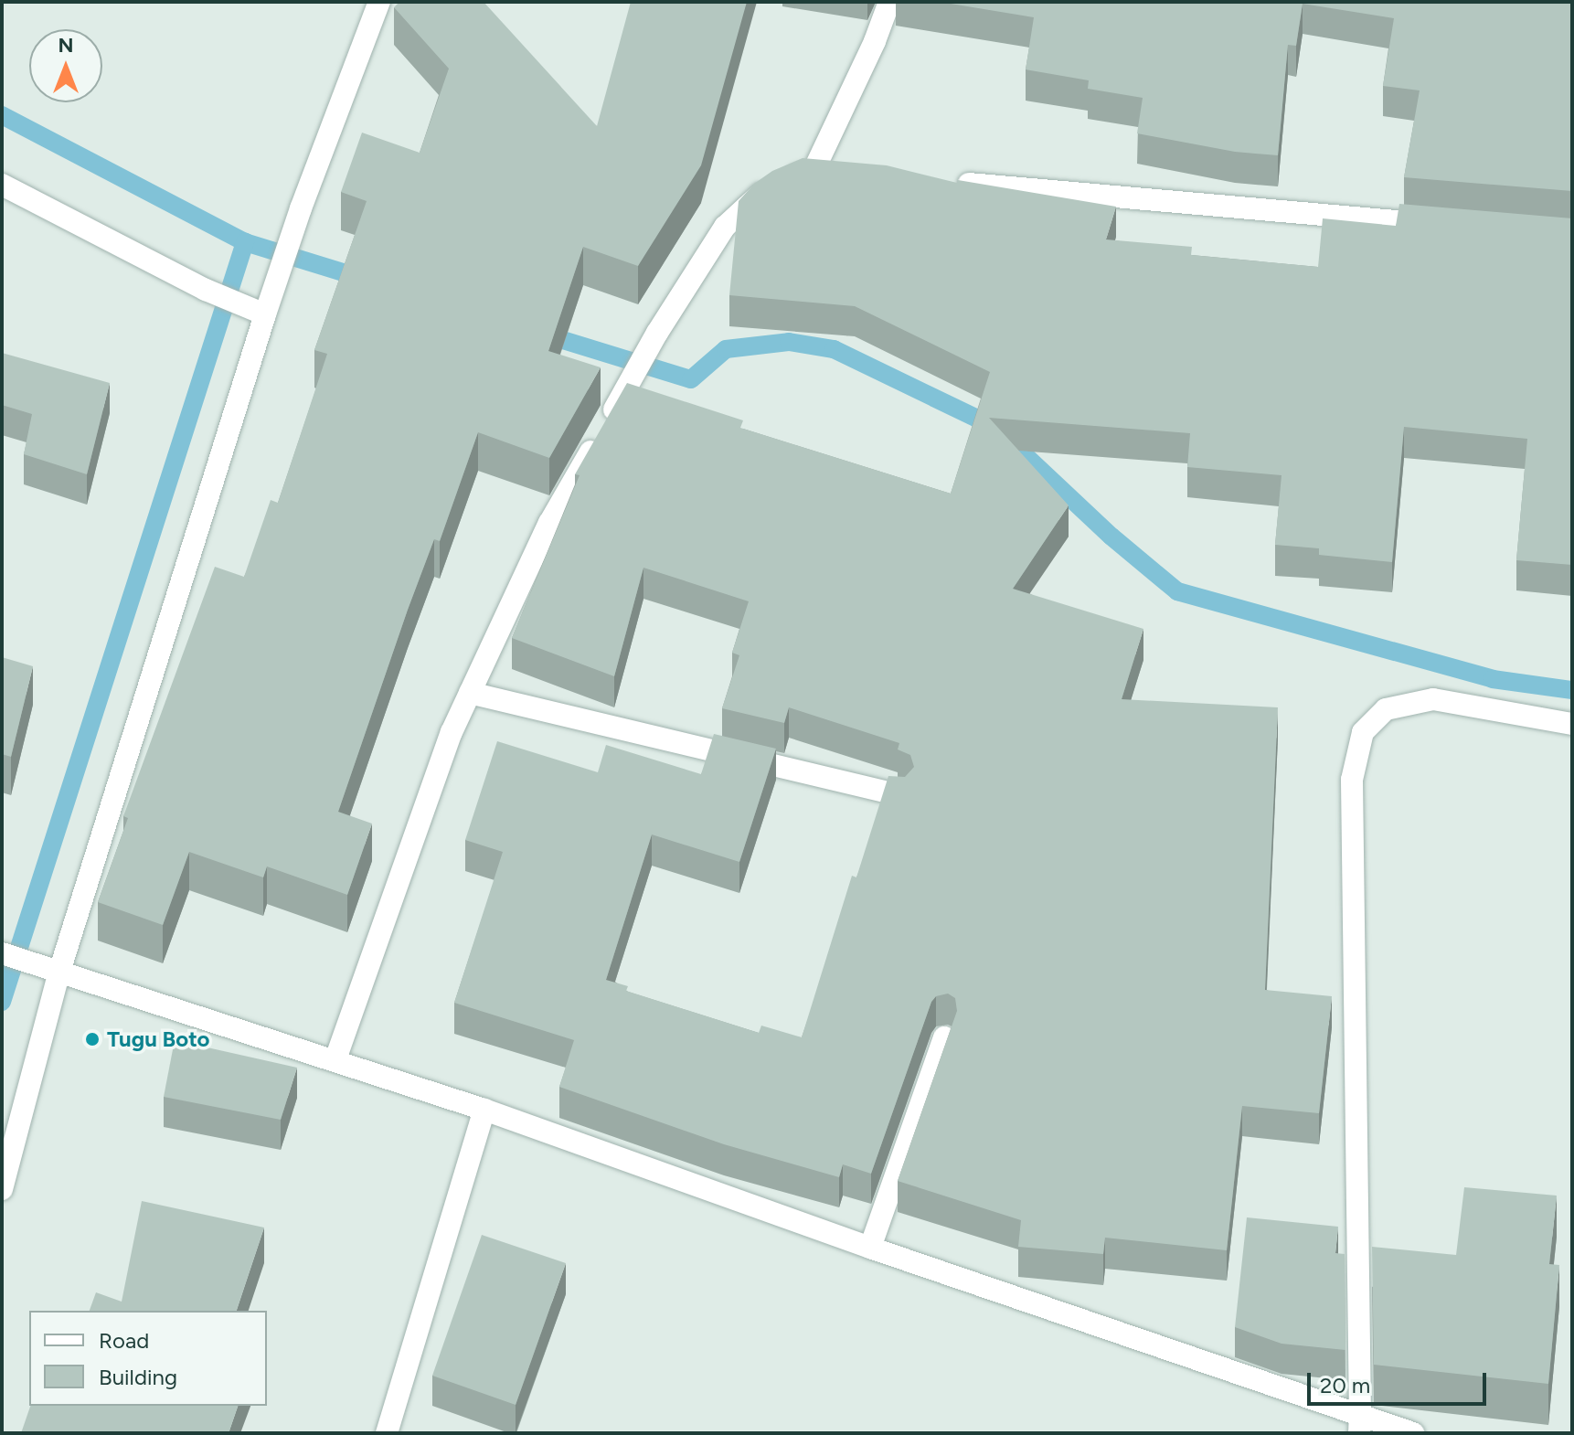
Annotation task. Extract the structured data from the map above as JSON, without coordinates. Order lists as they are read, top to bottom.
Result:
{
  "places": ["Tugu Boto"],
  "legend": ["Road", "Building"],
  "scale_bar": "20 m",
  "north": "top"
}
